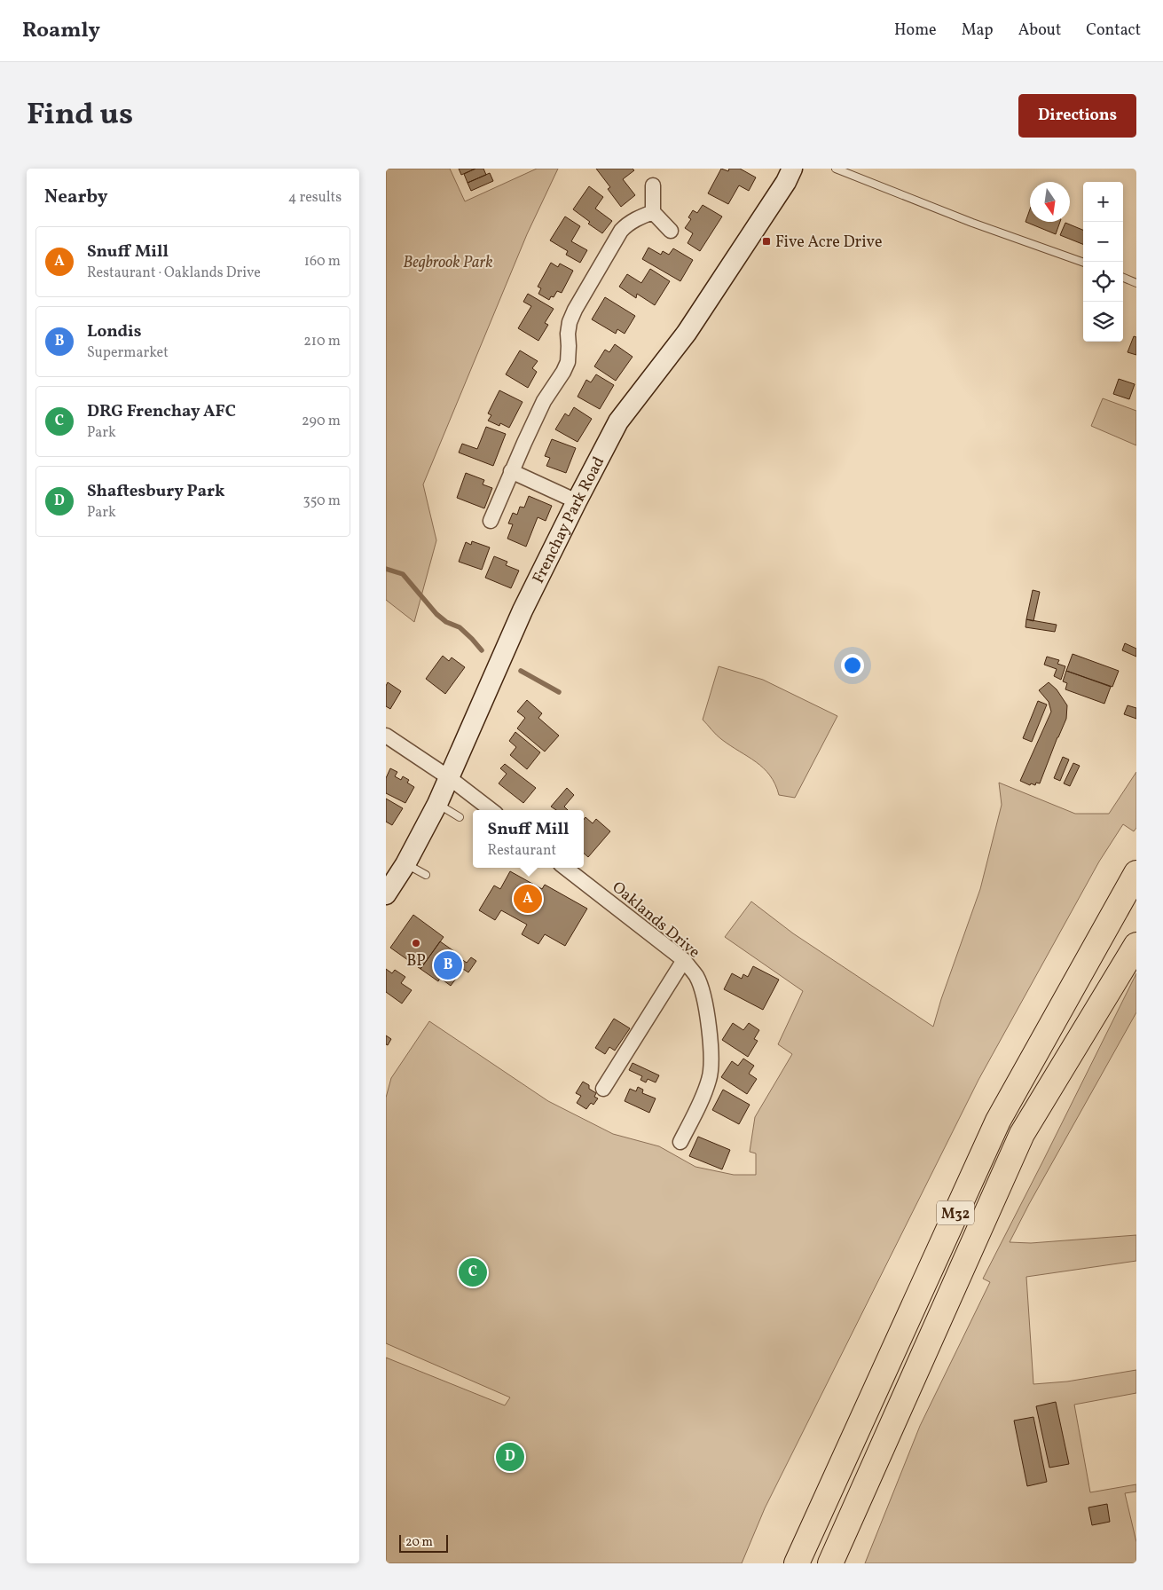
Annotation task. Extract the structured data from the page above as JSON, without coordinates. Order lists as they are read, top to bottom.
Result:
{
  "streets": {
    "highway": ["M32"],
    "main road": ["Frenchay Park Road"],
    "street": ["Oaklands Drive"]
  },
  "parks": ["Begbrook Park"],
  "places": {
    "transit": ["Five Acre Drive"],
    "other": ["BP"]
  },
  "scale_bar": "20 m",
  "north": "bottom",
  "page": {
    "header": "Roamly",
    "nav": [
      "Home",
      "Map",
      "About",
      "Contact"
    ],
    "title": "Find us",
    "buttons": "Directions",
    "heading": ["Nearby", "4 results"],
    "map_buttons": ["+", "−"],
    "list": [
      {
        "mark": "A",
        "name": "Snuff Mill",
        "note": "Restaurant · Oaklands Drive",
        "value": "160 m"
      },
      {
        "mark": "B",
        "name": "Londis",
        "note": "Supermarket",
        "value": "210 m"
      },
      {
        "mark": "C",
        "name": "DRG Frenchay AFC",
        "note": "Park",
        "value": "290 m"
      },
      {
        "mark": "D",
        "name": "Shaftesbury Park",
        "note": "Park",
        "value": "350 m"
      }
    ],
    "popup": ["Snuff Mill", "Restaurant"],
    "pins": [
      "A",
      "B",
      "C",
      "D"
    ],
    "scale": "20 m"
  }
}
